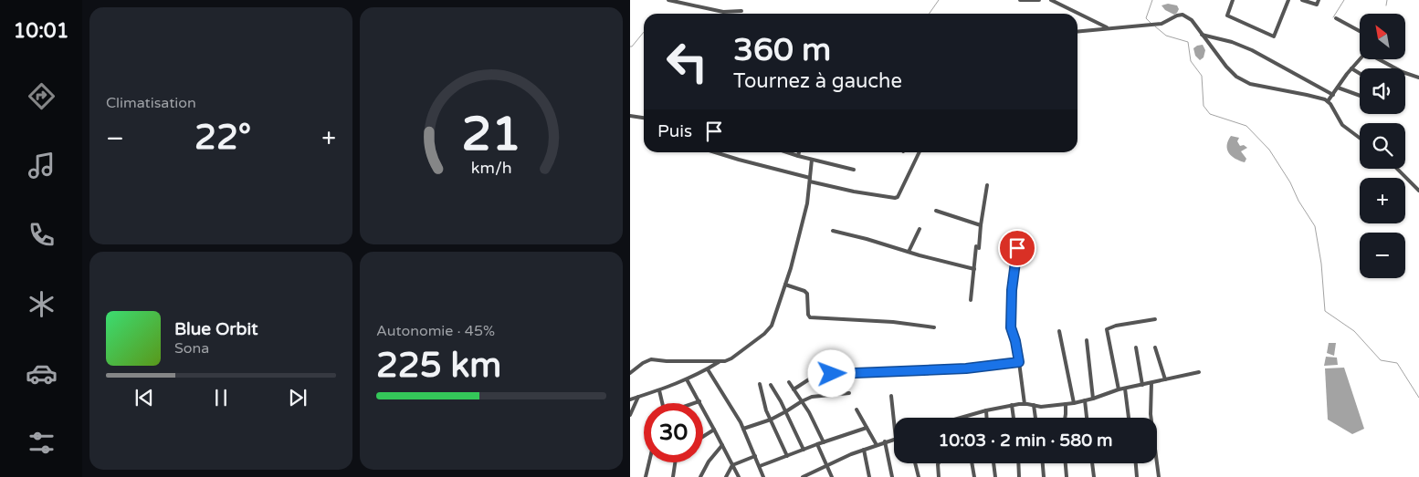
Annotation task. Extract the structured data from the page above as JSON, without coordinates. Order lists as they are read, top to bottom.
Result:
{
  "north": "top left",
  "page": {
    "tabs": "10:01",
    "tile": [
      "Climatisation",
      ["Autonomie · 45%", "225 km"]
    ],
    "map_buttons": ["+", "−"],
    "turn": ["360 m", "Tournez à gauche"],
    "then": "Puis",
    "heat": ["−", "22°", "+"],
    "song": ["Blue Orbit", "Sona"],
    "limit": "30",
    "trip": "10:03 · 2 min · 580 m",
    "gauge": ["21", "km/h"]
  }
}
